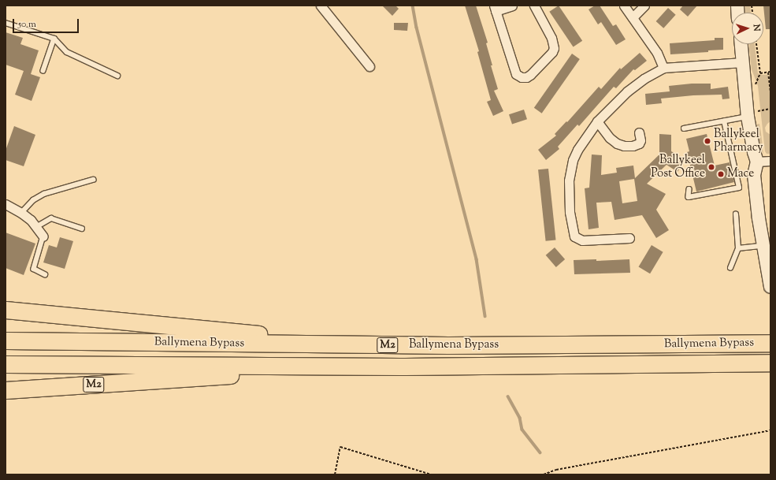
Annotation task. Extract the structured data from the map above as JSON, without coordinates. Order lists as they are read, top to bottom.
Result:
{
  "streets": {
    "highway": ["Ballymena Bypass", "M2"]
  },
  "crossings": [
    ["Ballymena Bypass", "M2"]
  ],
  "places": ["Ballykeel Pharmacy", "Ballykeel Post Office", "Mace"],
  "scale_bar": "50 m",
  "north": "right"
}
